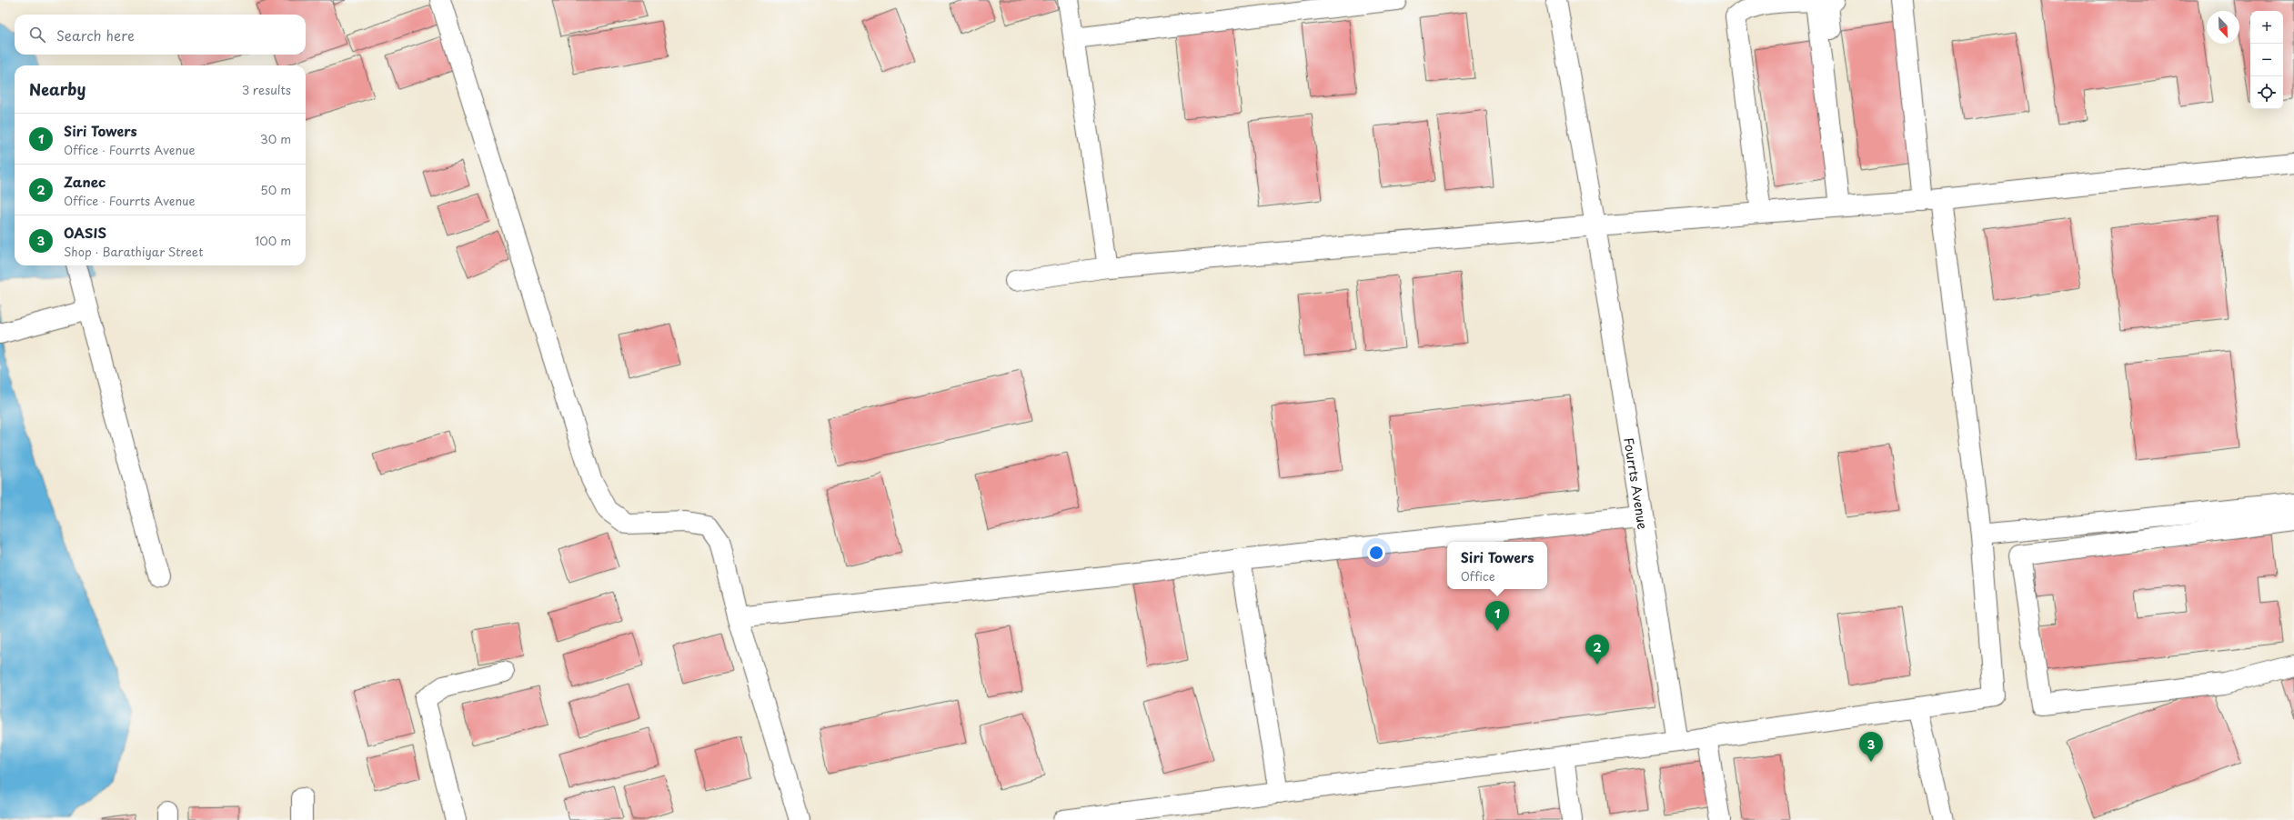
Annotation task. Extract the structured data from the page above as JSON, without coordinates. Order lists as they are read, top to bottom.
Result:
{
  "streets": {
    "street": ["Fourrts Avenue"]
  },
  "north": "bottom right",
  "page": {
    "map_buttons": ["+", "−"],
    "search": "Search here",
    "heading": ["Nearby", "3 results"],
    "list": [
      {
        "mark": "1",
        "name": "Siri Towers",
        "note": "Office · Fourrts Avenue",
        "value": "30 m"
      },
      {
        "mark": "2",
        "name": "Zanec",
        "note": "Office · Fourrts Avenue",
        "value": "50 m"
      },
      {
        "mark": "3",
        "name": "OASIS",
        "note": "Shop · Barathiyar Street",
        "value": "100 m"
      }
    ],
    "popup": ["Siri Towers", "Office"],
    "pins": ["1", "2", "3"]
  }
}
